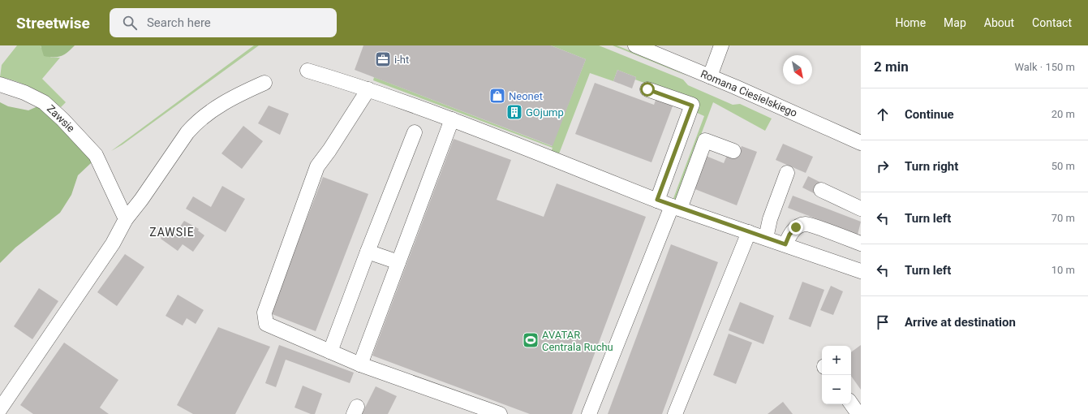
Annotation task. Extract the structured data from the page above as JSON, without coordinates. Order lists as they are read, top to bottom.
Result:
{
  "streets": {
    "street": ["Romana Ciesielskiego", "Zawsie"]
  },
  "districts": ["ZAWSIE"],
  "places": {
    "office": ["i-ht"],
    "shop": ["Neonet"],
    "building": ["GOjump"],
    "sports": ["AVATAR Centrala Ruchu"]
  },
  "north": "bottom right",
  "page": {
    "header": "Streetwise",
    "search": "Search here",
    "nav": [
      "Home",
      "Map",
      "About",
      "Contact"
    ],
    "heading": ["2 min", "Walk · 150 m"],
    "list": [
      ["Continue", "20 m"],
      ["Turn right", "50 m"],
      ["Turn left", "70 m"],
      ["Turn left", "10 m"],
      "Arrive at destination"
    ],
    "map_buttons": ["+", "−"]
  }
}
